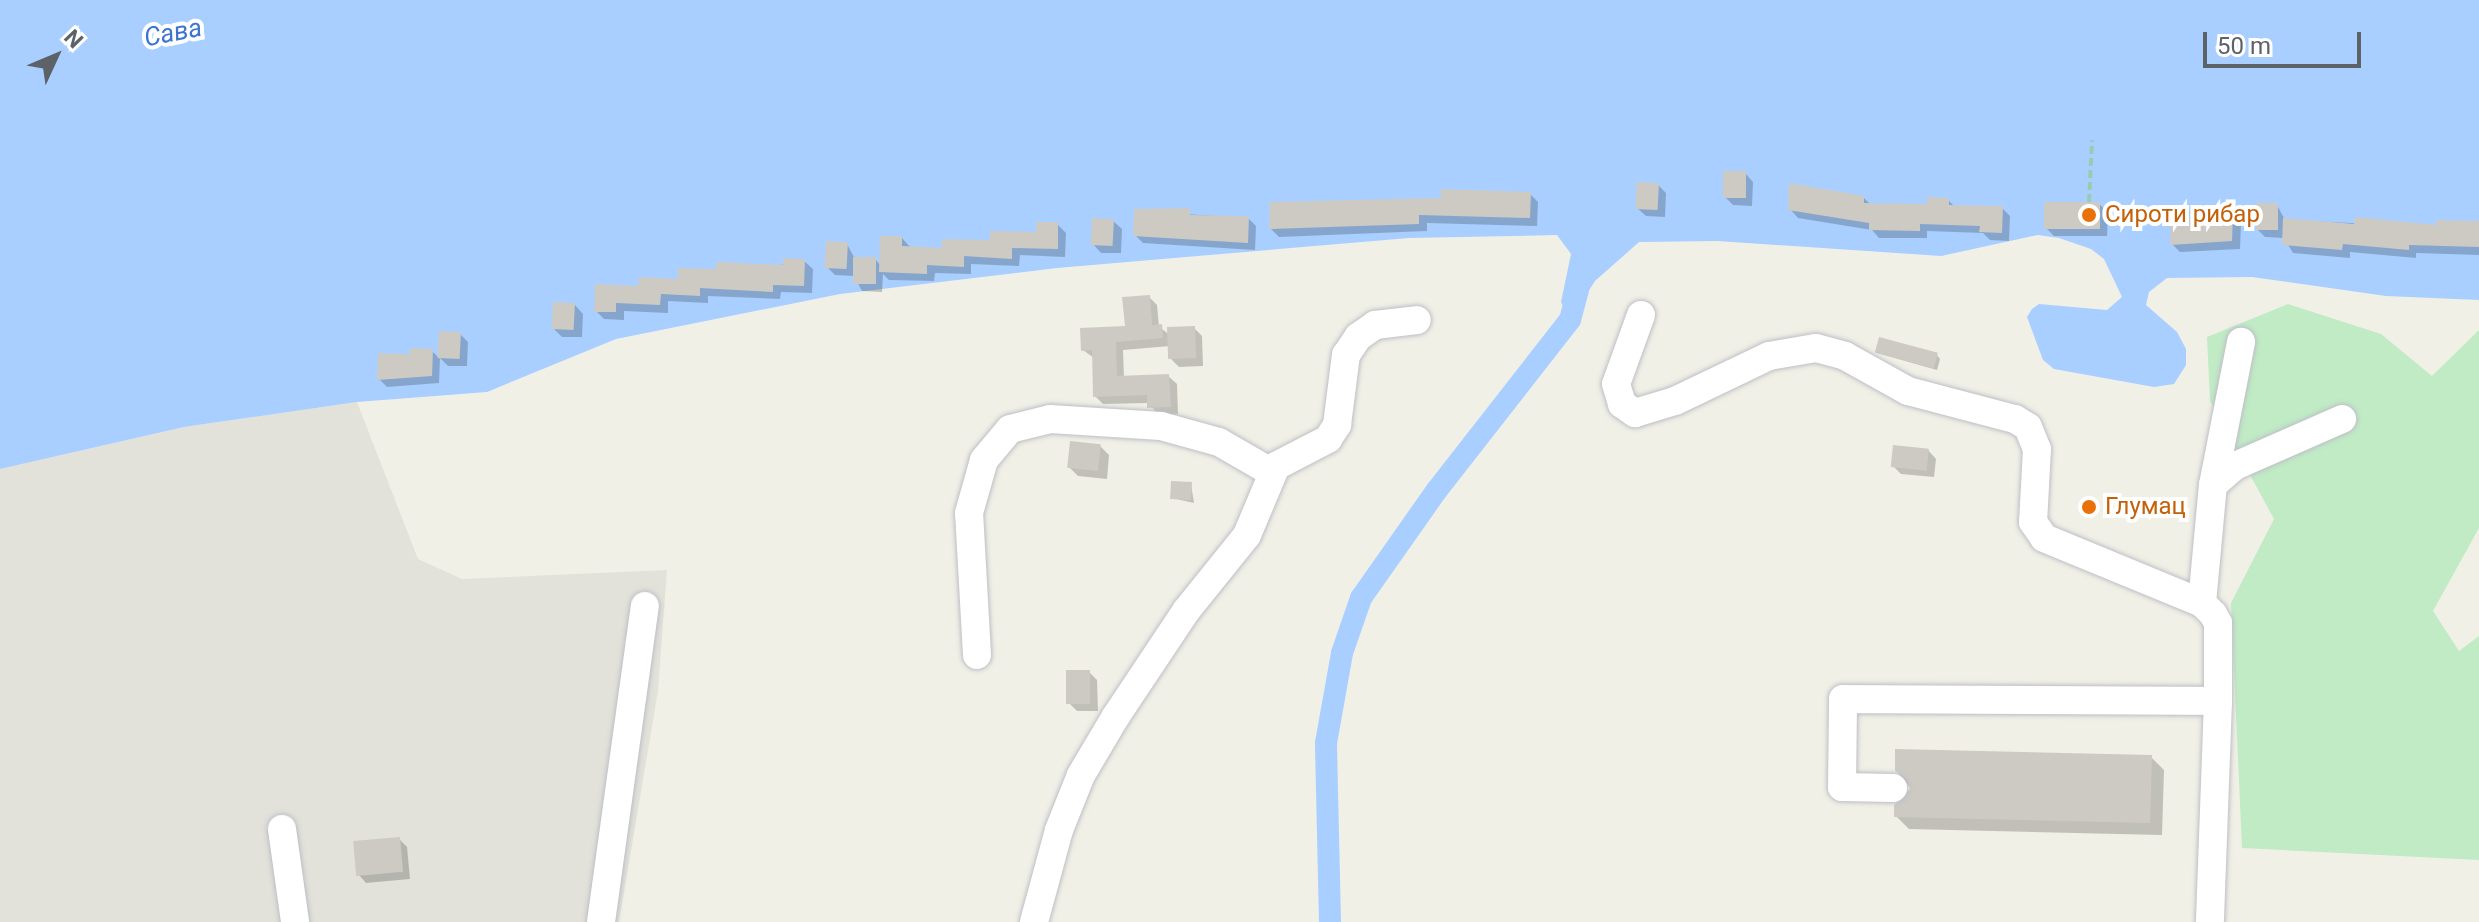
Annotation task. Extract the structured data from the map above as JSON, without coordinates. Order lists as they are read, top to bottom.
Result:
{
  "water": ["Сава"],
  "places": ["Сироти рибар", "Глумац"],
  "scale_bar": "50 m",
  "north": "top right"
}
